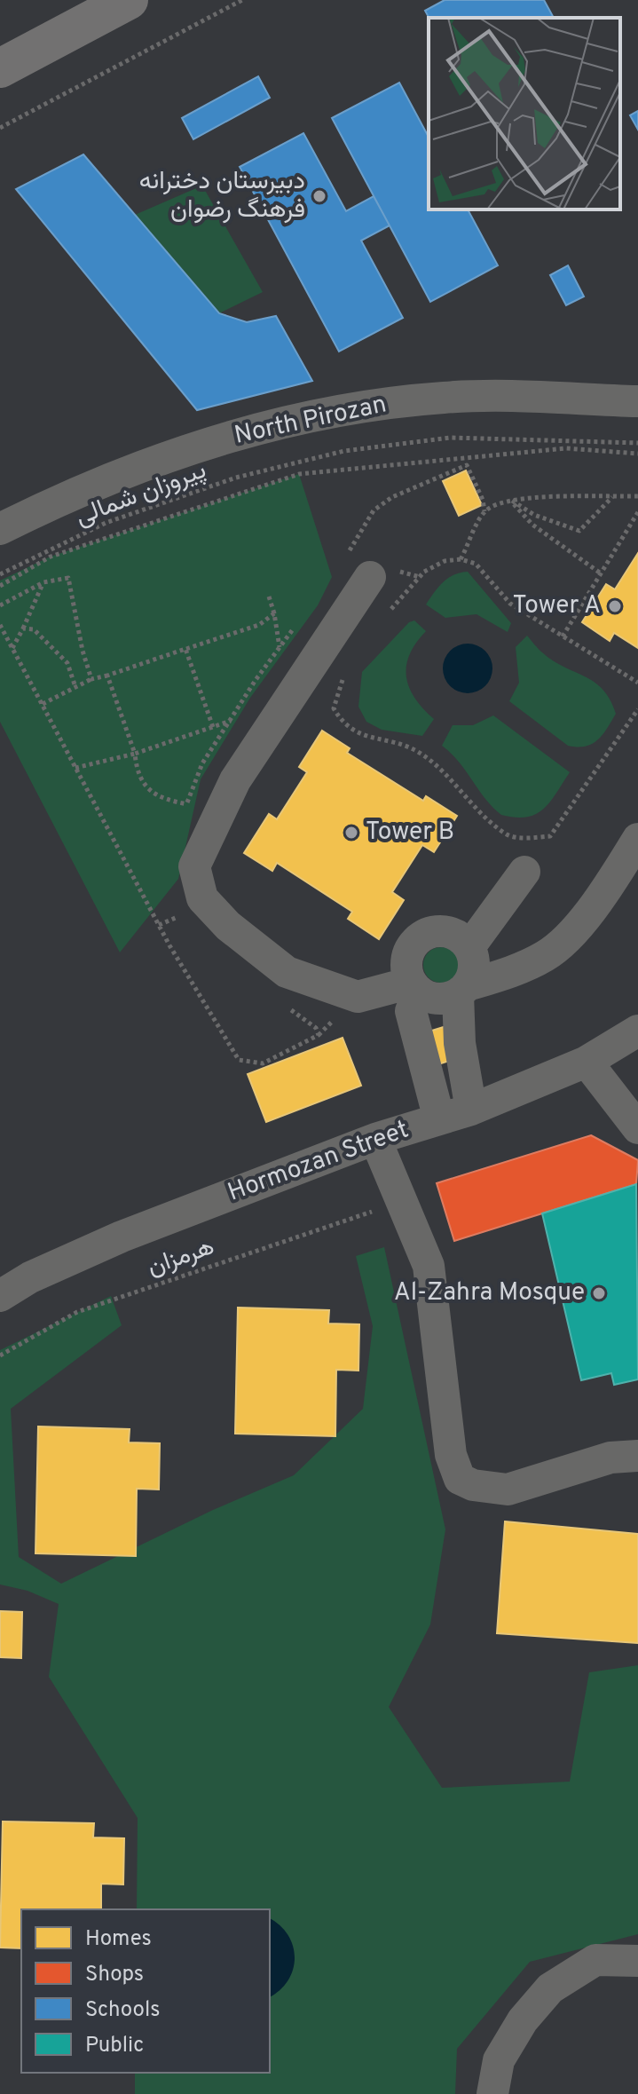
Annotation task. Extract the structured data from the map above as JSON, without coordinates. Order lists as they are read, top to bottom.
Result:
{
  "streets": {
    "street": ["North Pirozan", "Hormozan Street"],
    "path": ["پیروزان شمالی", "هرمزان"]
  },
  "places": [
    "دبیرستان دخترانه فرهنگ رضوان",
    "Tower A",
    "Tower B",
    "Al-Zahra Mosque"
  ],
  "legend": [
    "Homes",
    "Shops",
    "Schools",
    "Public"
  ]
}
